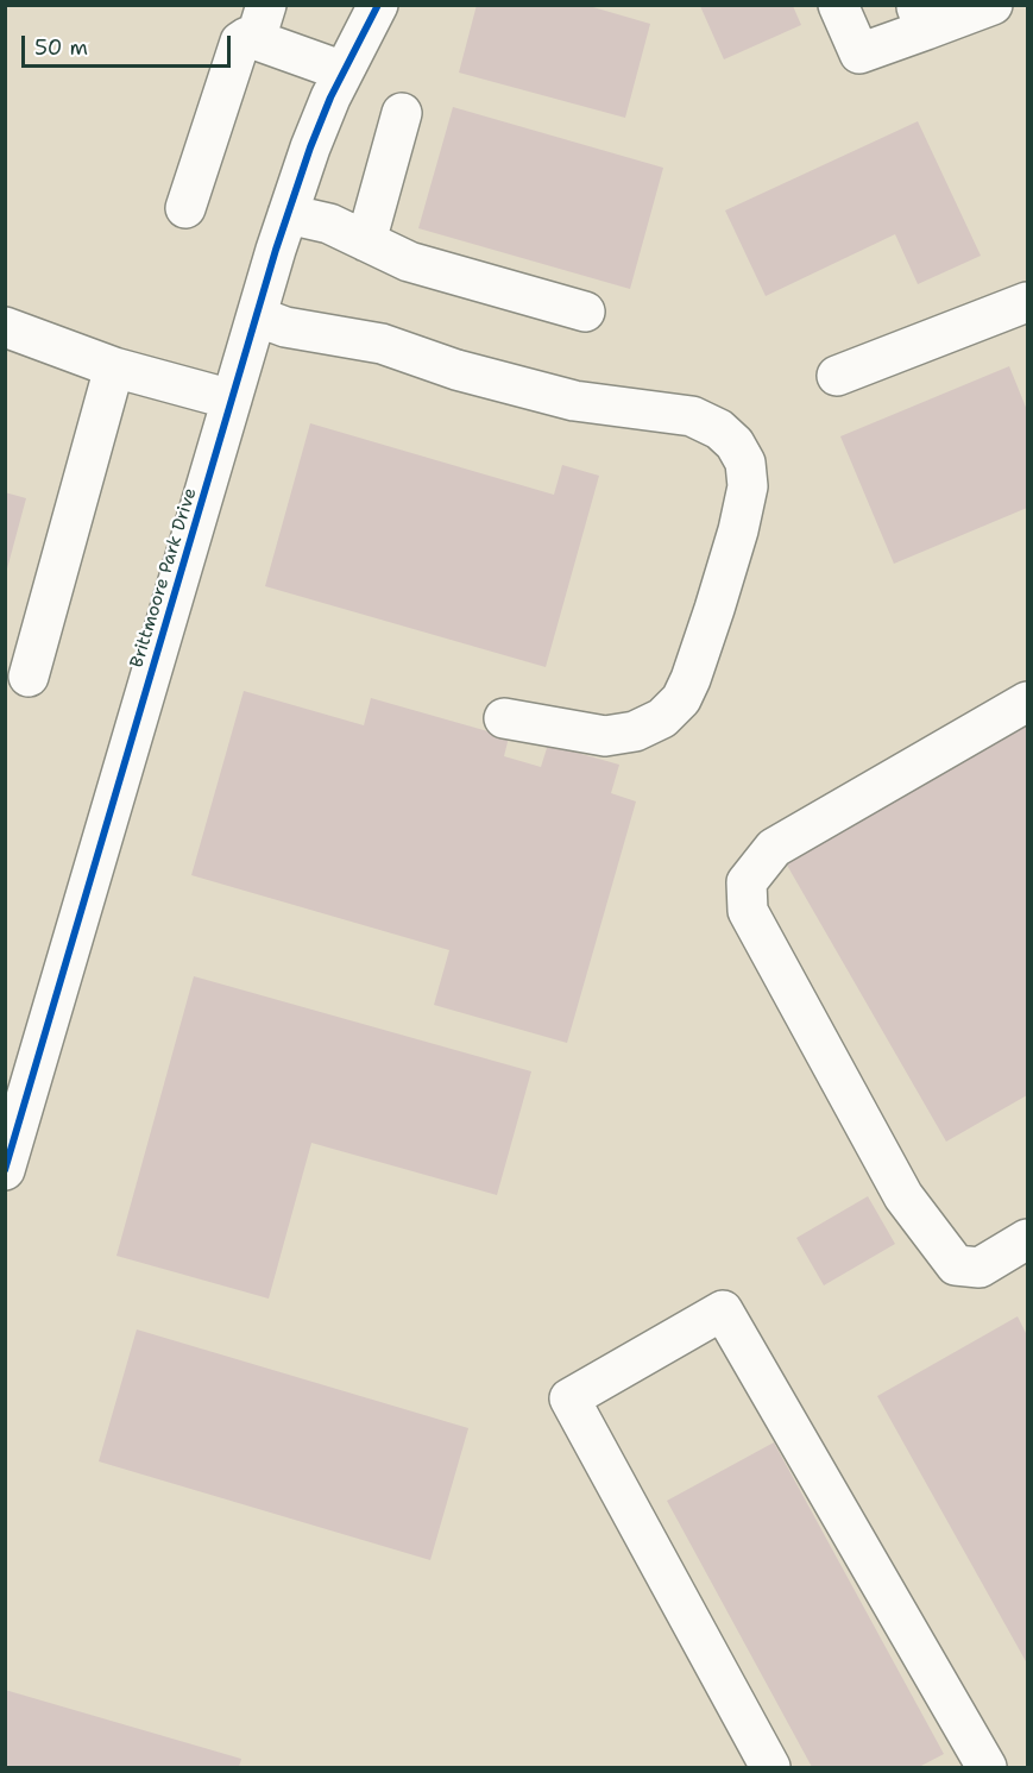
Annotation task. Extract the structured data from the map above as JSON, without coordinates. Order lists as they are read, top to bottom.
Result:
{
  "streets": {
    "street": ["Brittmoore Park Drive"]
  },
  "scale_bar": "50 m"
}
